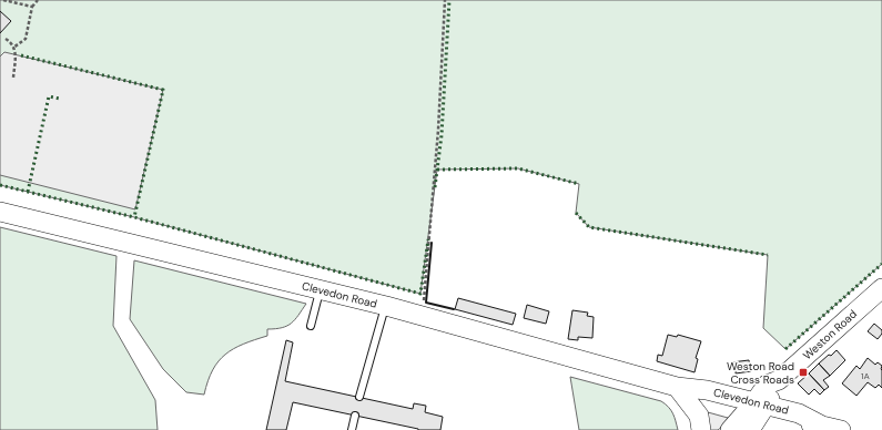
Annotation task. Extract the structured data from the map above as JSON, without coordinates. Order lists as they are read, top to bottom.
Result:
{
  "streets": {
    "main road": ["Clevedon Road", "Weston Road"]
  },
  "crossings": [
    ["Clevedon Road", "Weston Road"]
  ],
  "places": {
    "transit": ["Weston Road Cross Roads"]
  },
  "house_numbers": ["1A"]
}
